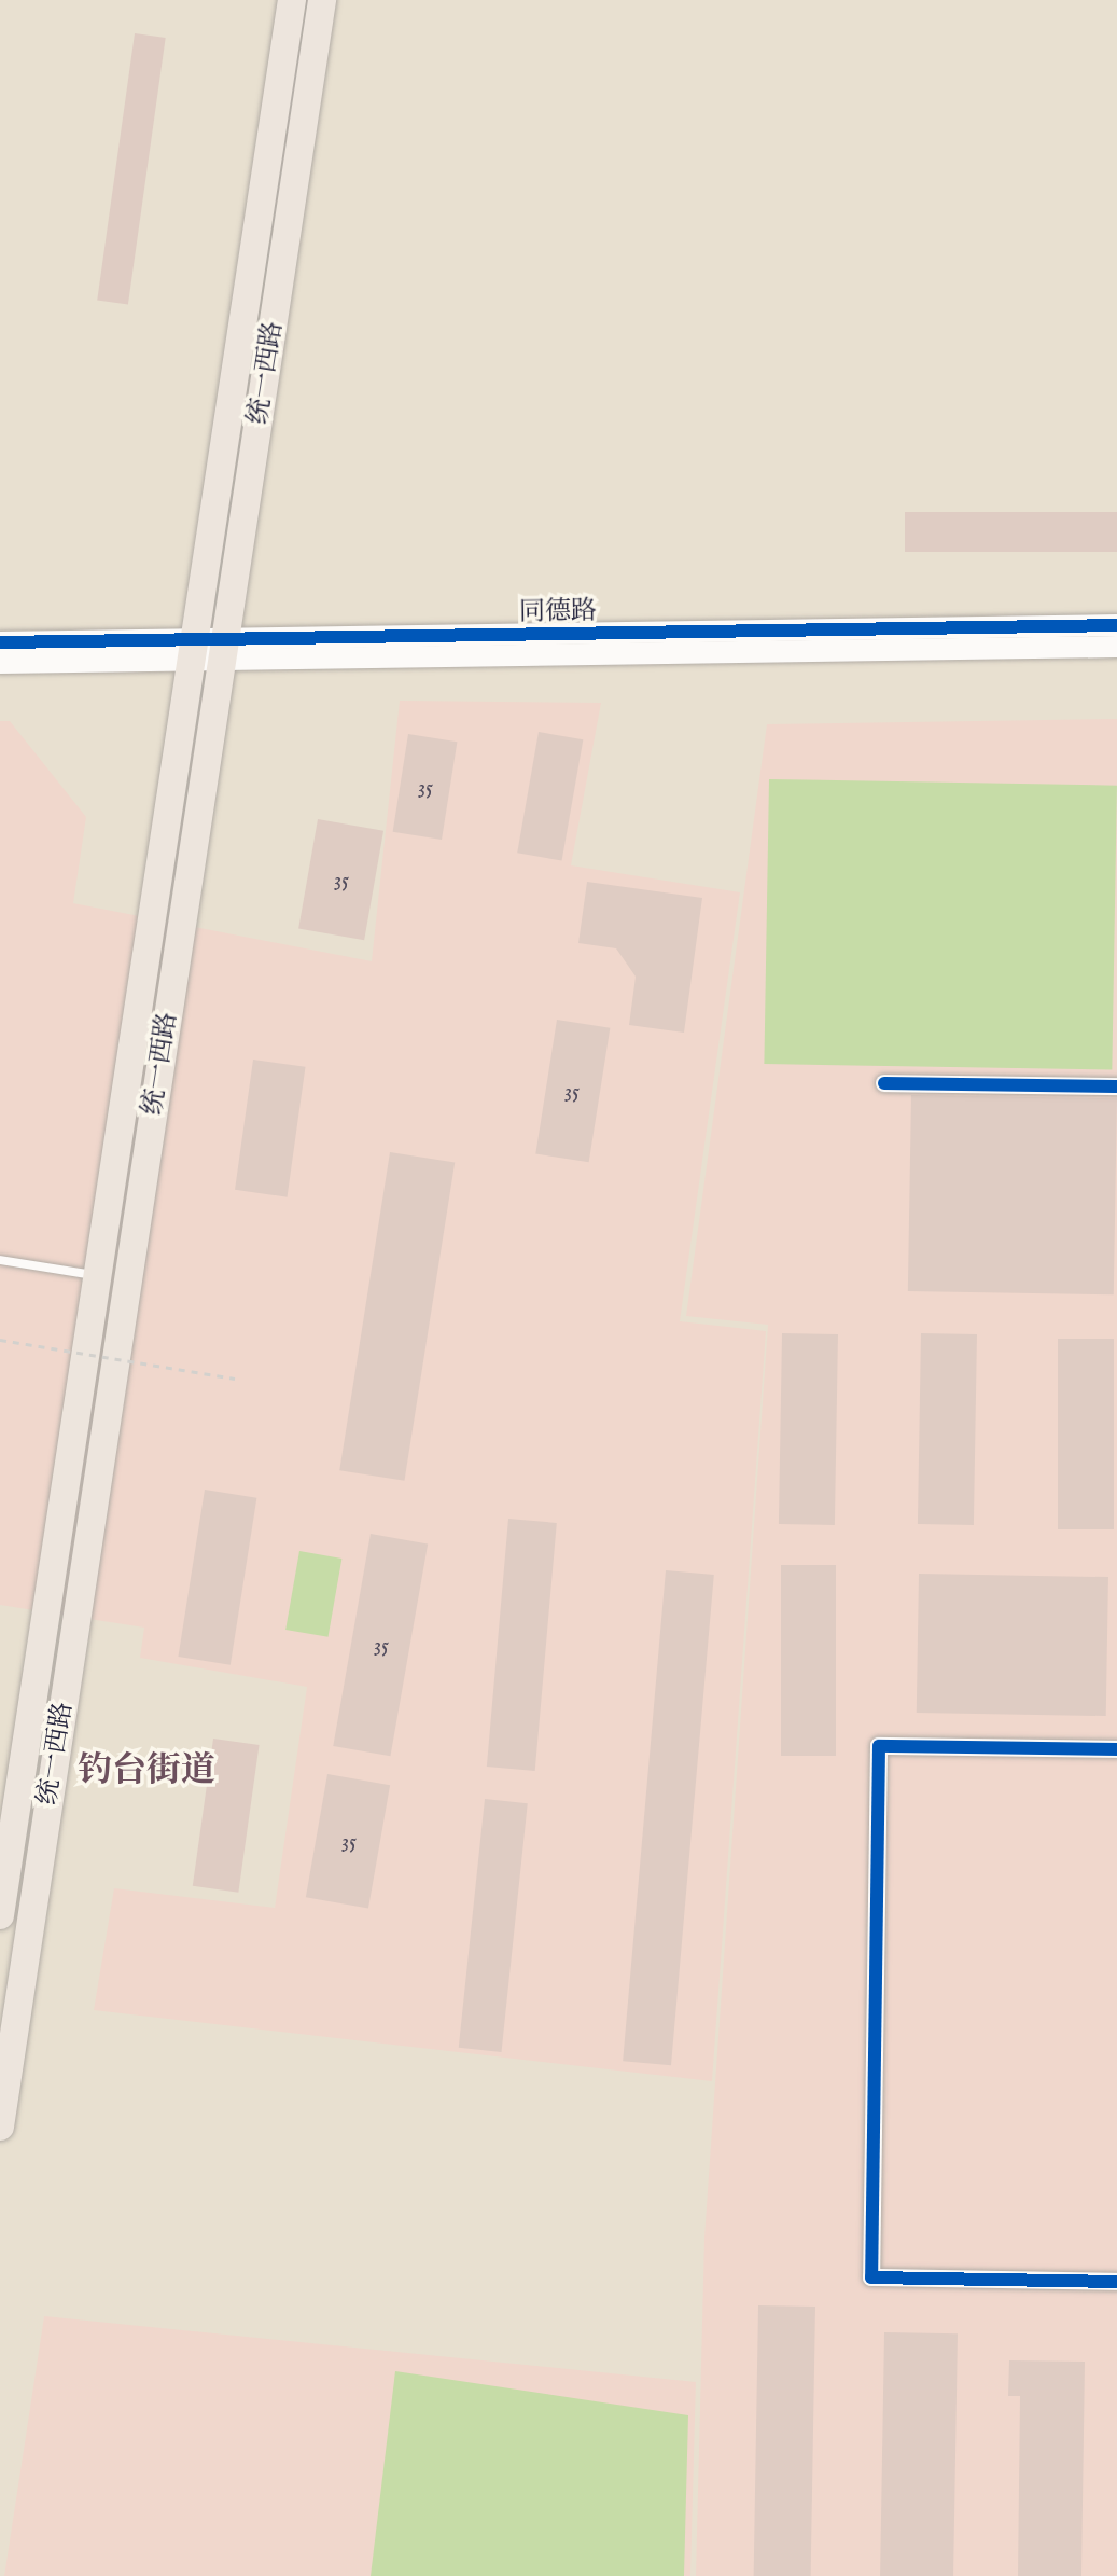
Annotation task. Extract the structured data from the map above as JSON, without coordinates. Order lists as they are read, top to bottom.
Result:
{
  "streets": {
    "main road": ["统一西路"],
    "street": ["同德路"]
  },
  "crossings": [
    ["统一西路", "同德路"]
  ],
  "districts": ["钓台街道"],
  "house_numbers": [
    "35",
    "35",
    "35",
    "35",
    "35"
  ]
}
